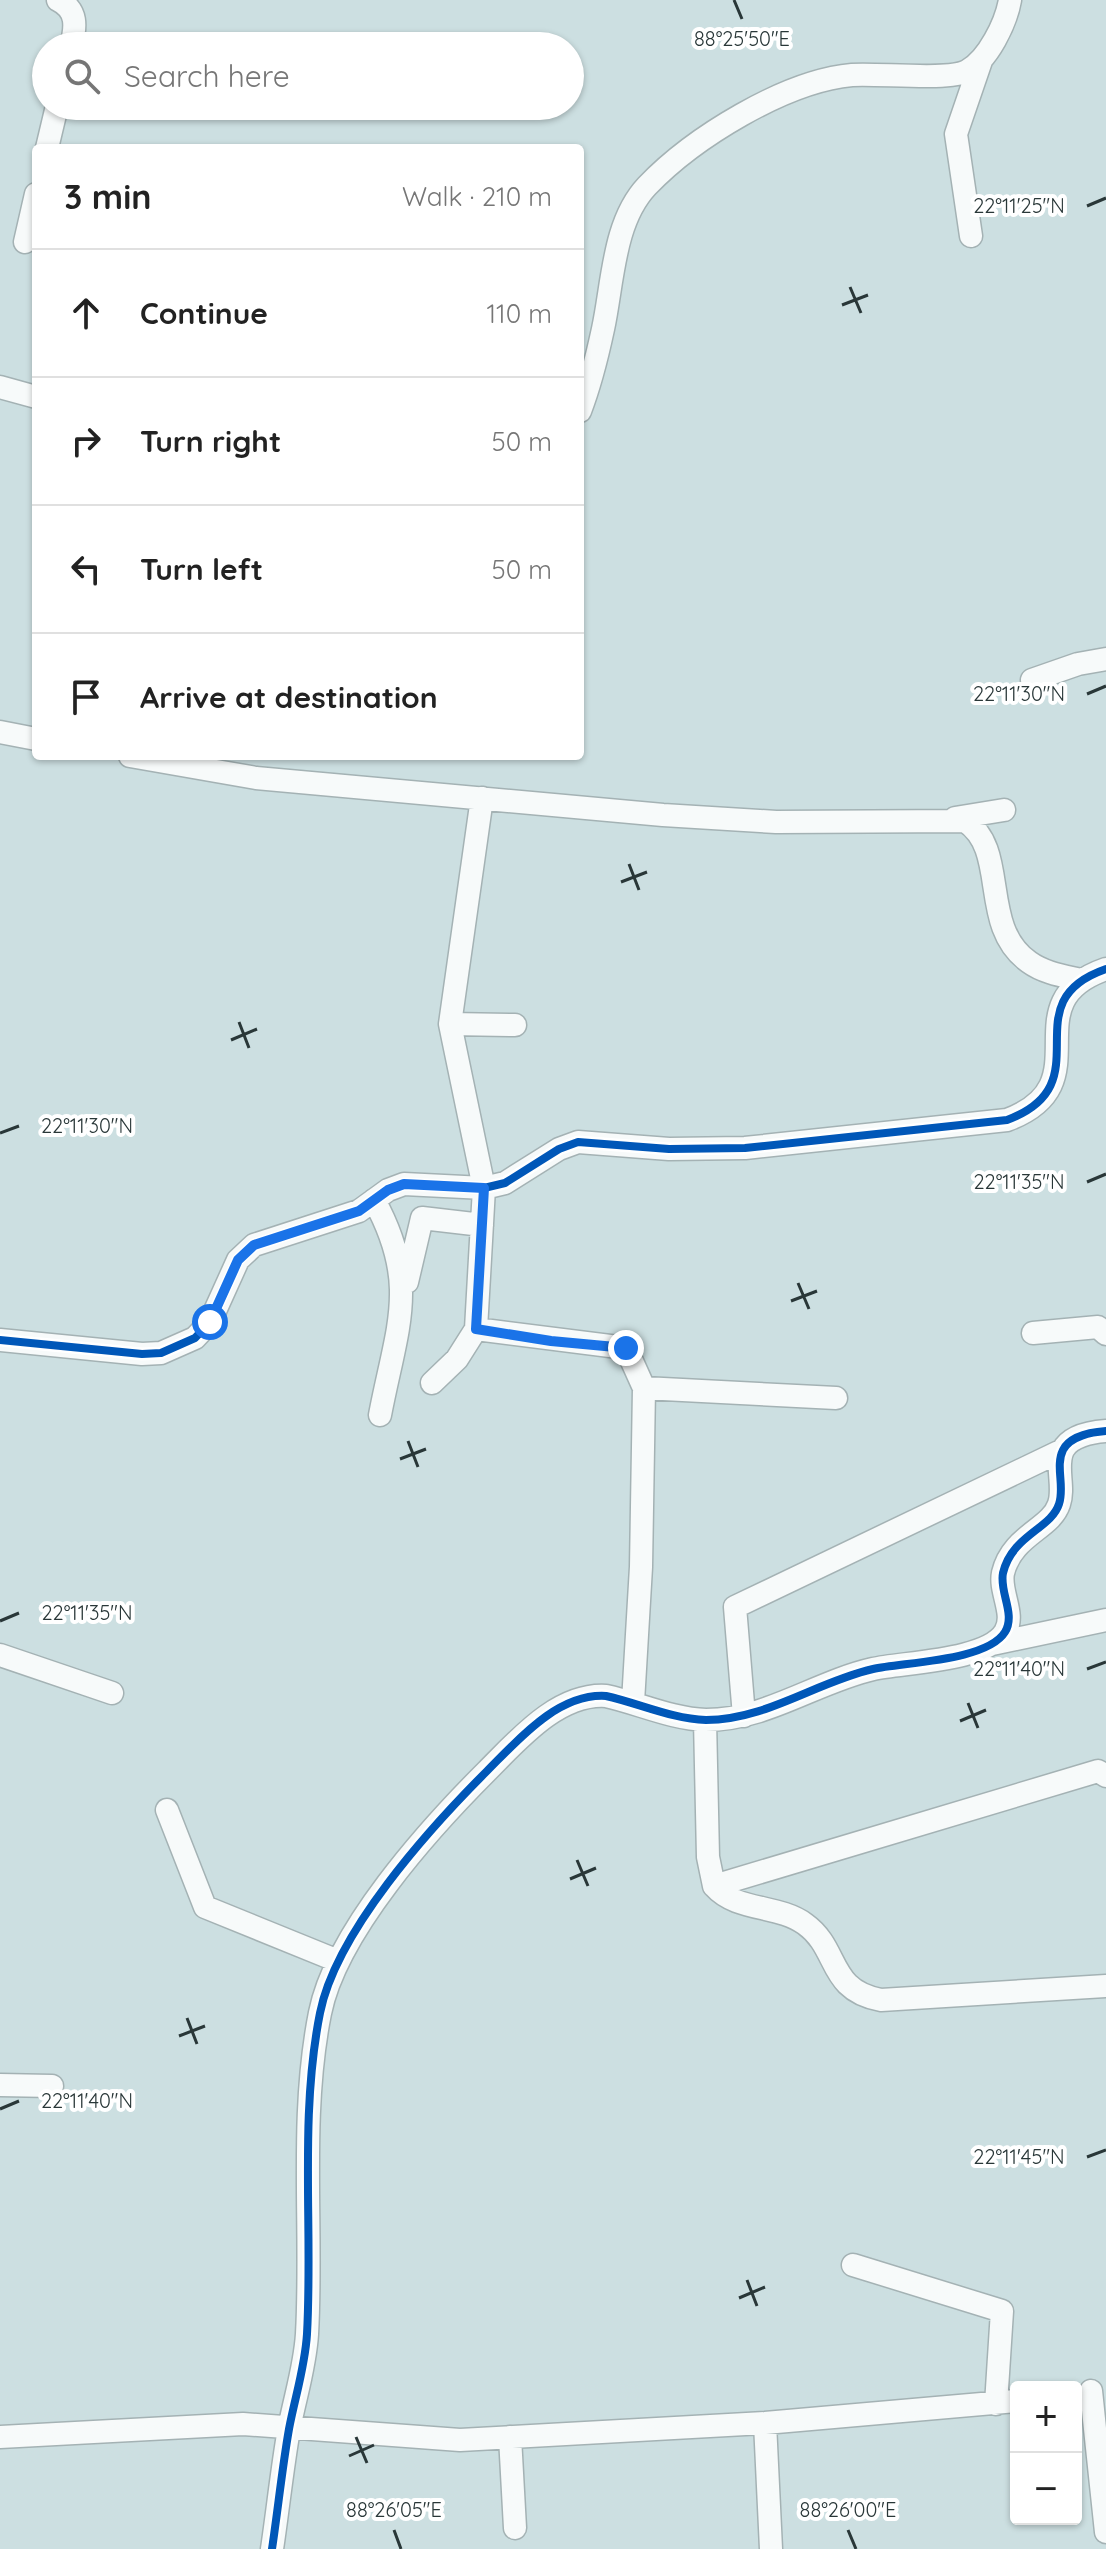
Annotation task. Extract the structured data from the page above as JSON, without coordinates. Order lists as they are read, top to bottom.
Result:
{
  "page": {
    "search": "Search here",
    "heading": ["3 min", "Walk · 210 m"],
    "list": [
      ["Continue", "110 m"],
      ["Turn right", "50 m"],
      ["Turn left", "50 m"],
      "Arrive at destination"
    ],
    "map_buttons": ["+", "−"]
  },
  "coordinates": [
    "88°25'50\"E",
    "22°11'25\"N",
    "22°11'30\"N",
    "22°11'35\"N",
    "22°11'40\"N",
    "22°11'45\"N",
    "88°26'05\"E",
    "88°26'00\"E"
  ]
}
